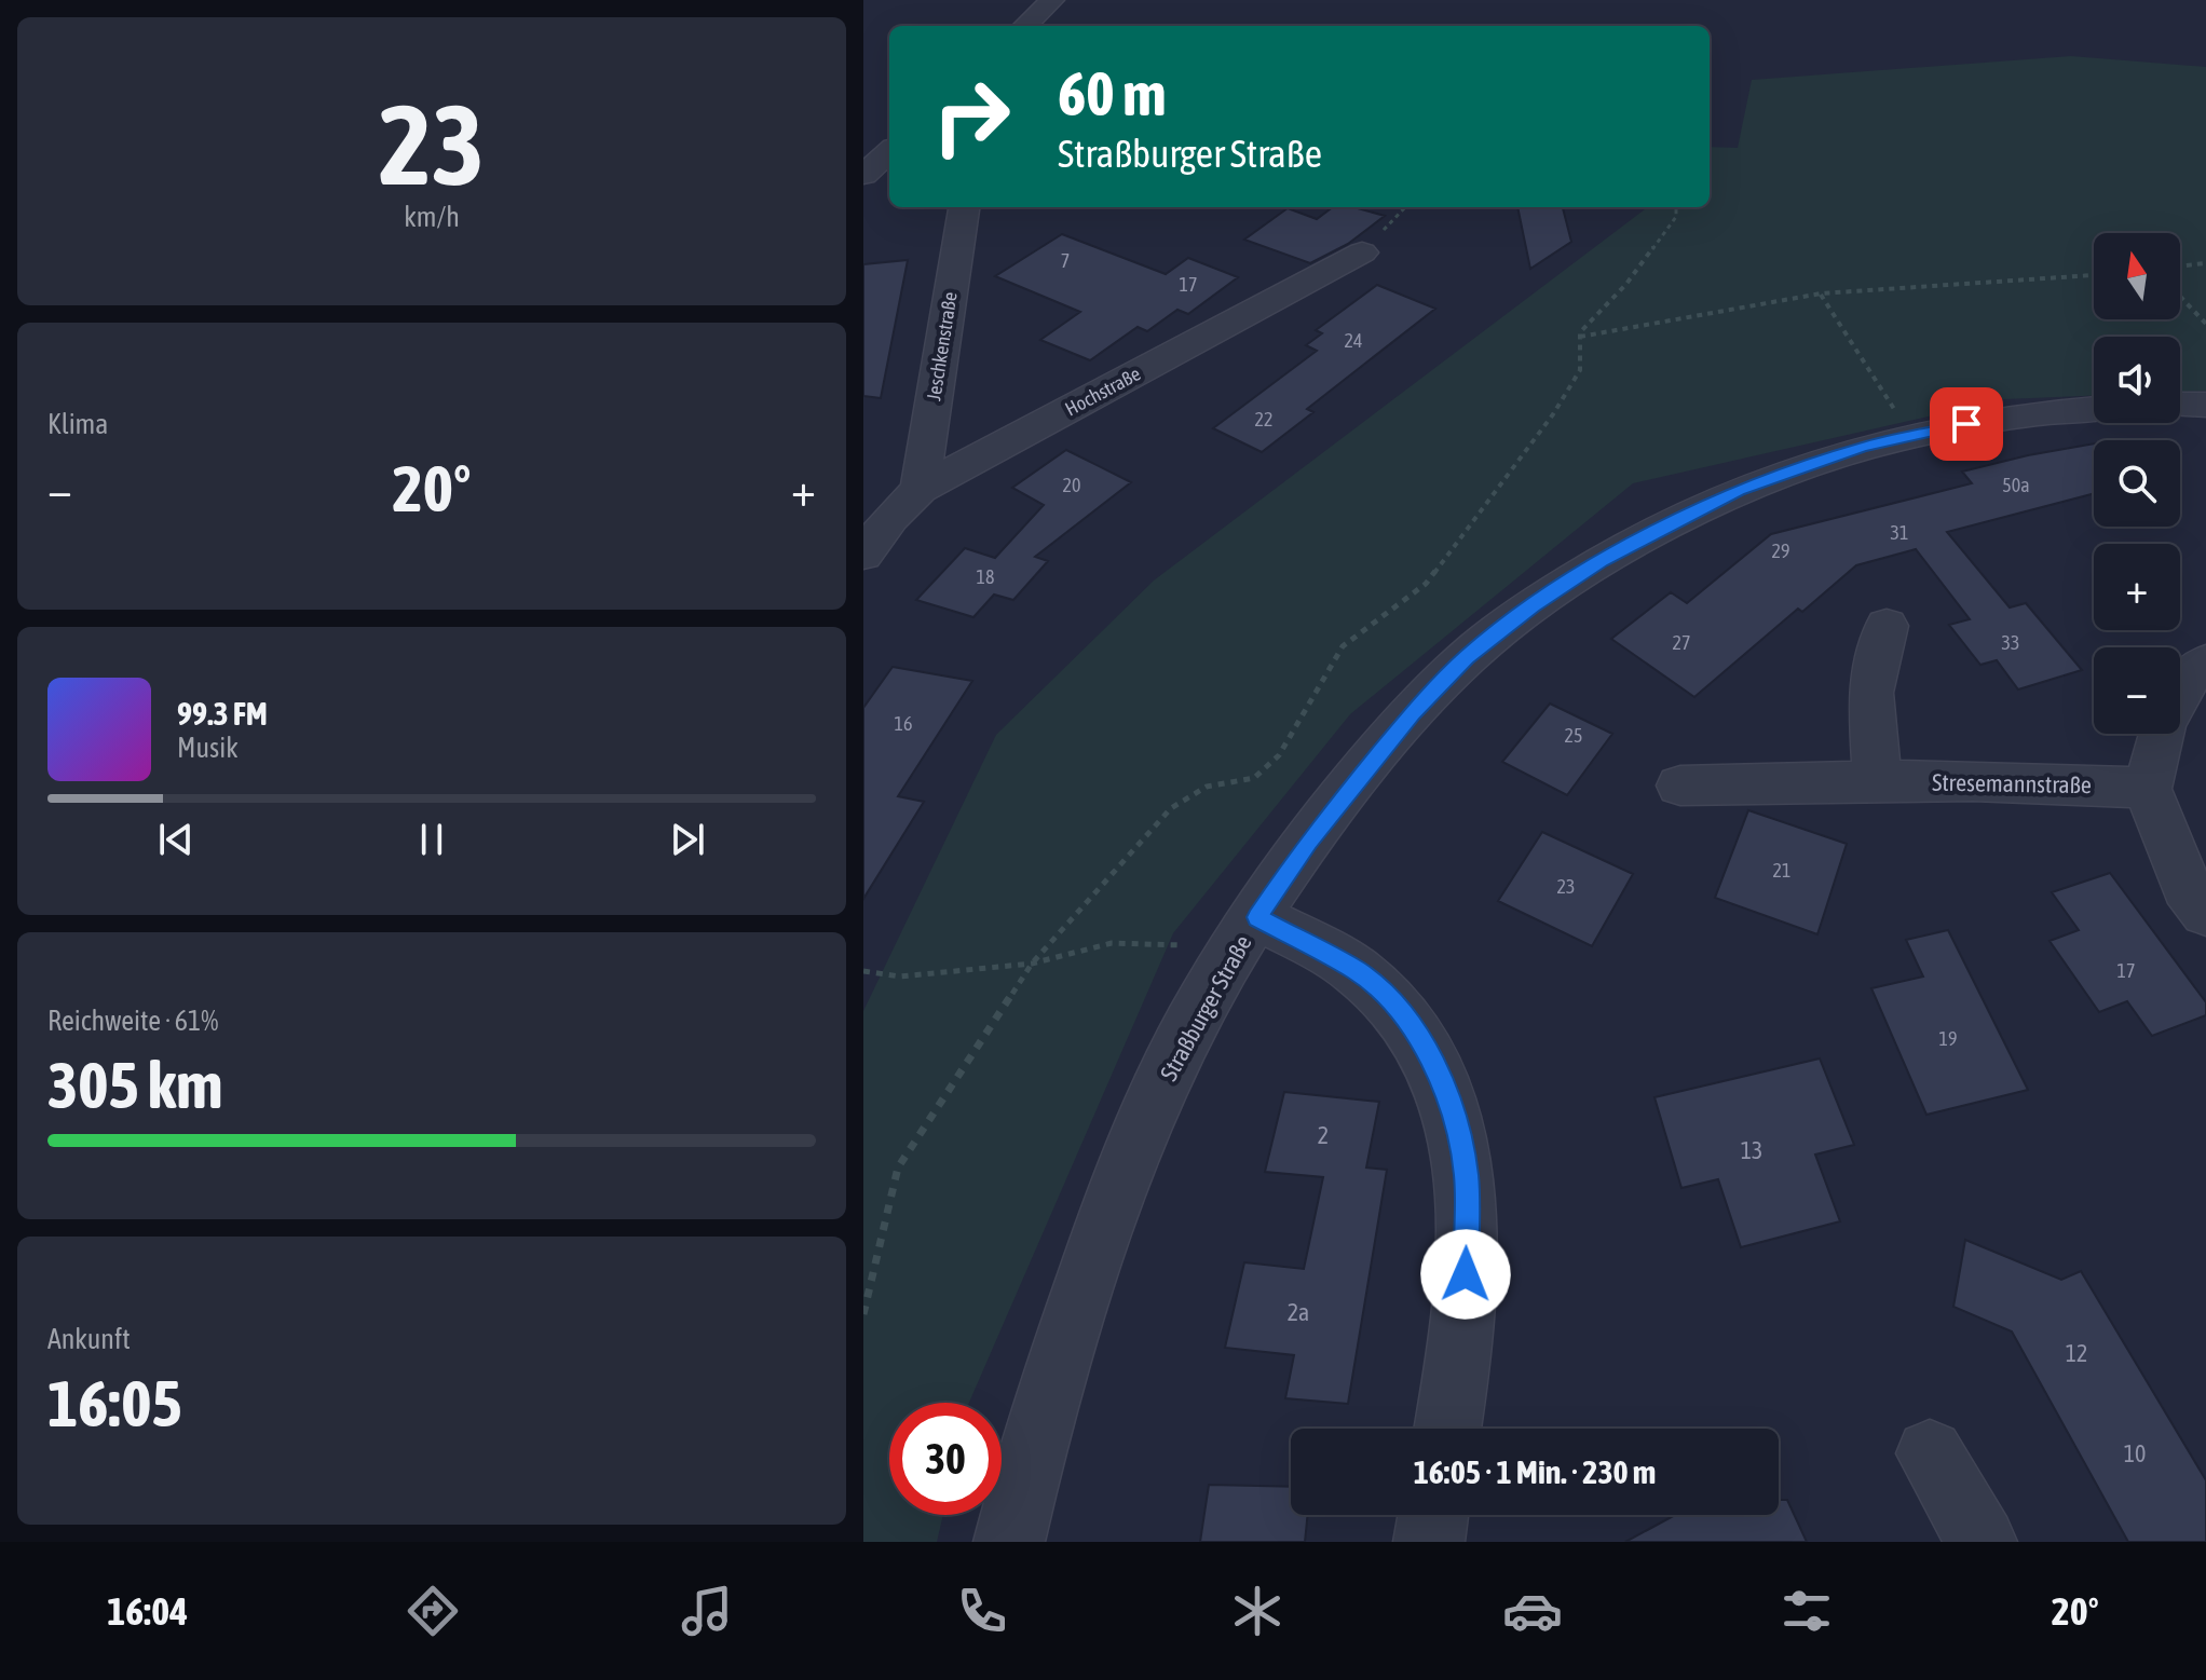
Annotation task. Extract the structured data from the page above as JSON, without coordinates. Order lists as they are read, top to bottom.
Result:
{
  "streets": {
    "street": [
      "Jeschkenstraße",
      "Hochstraße",
      "Stresemannstraße",
      "Straßburger Straße"
    ]
  },
  "crossings": [
    ["Jeschkenstraße", "Hochstraße"]
  ],
  "house_numbers": [
    "7",
    "17",
    "24",
    "22",
    "20",
    "50a",
    "31",
    "29",
    "18",
    "27",
    "33",
    "16",
    "25",
    "21",
    "23",
    "17",
    "19",
    "2",
    "13",
    "2a",
    "12",
    "10"
  ],
  "north": "top",
  "page": {
    "tile": [
      ["23", "km/h"],
      "Klima",
      ["Reichweite · 61%", "305 km"],
      ["Ankunft", "16:05"]
    ],
    "turn": ["60 m", "Straßburger Straße"],
    "map_buttons": ["+", "−"],
    "heat": ["−", "20°", "+"],
    "song": ["99.3 FM", "Musik"],
    "limit": "30",
    "trip": "16:05 · 1 Min. · 230 m",
    "tabs": ["16:04", "20°"]
  }
}
